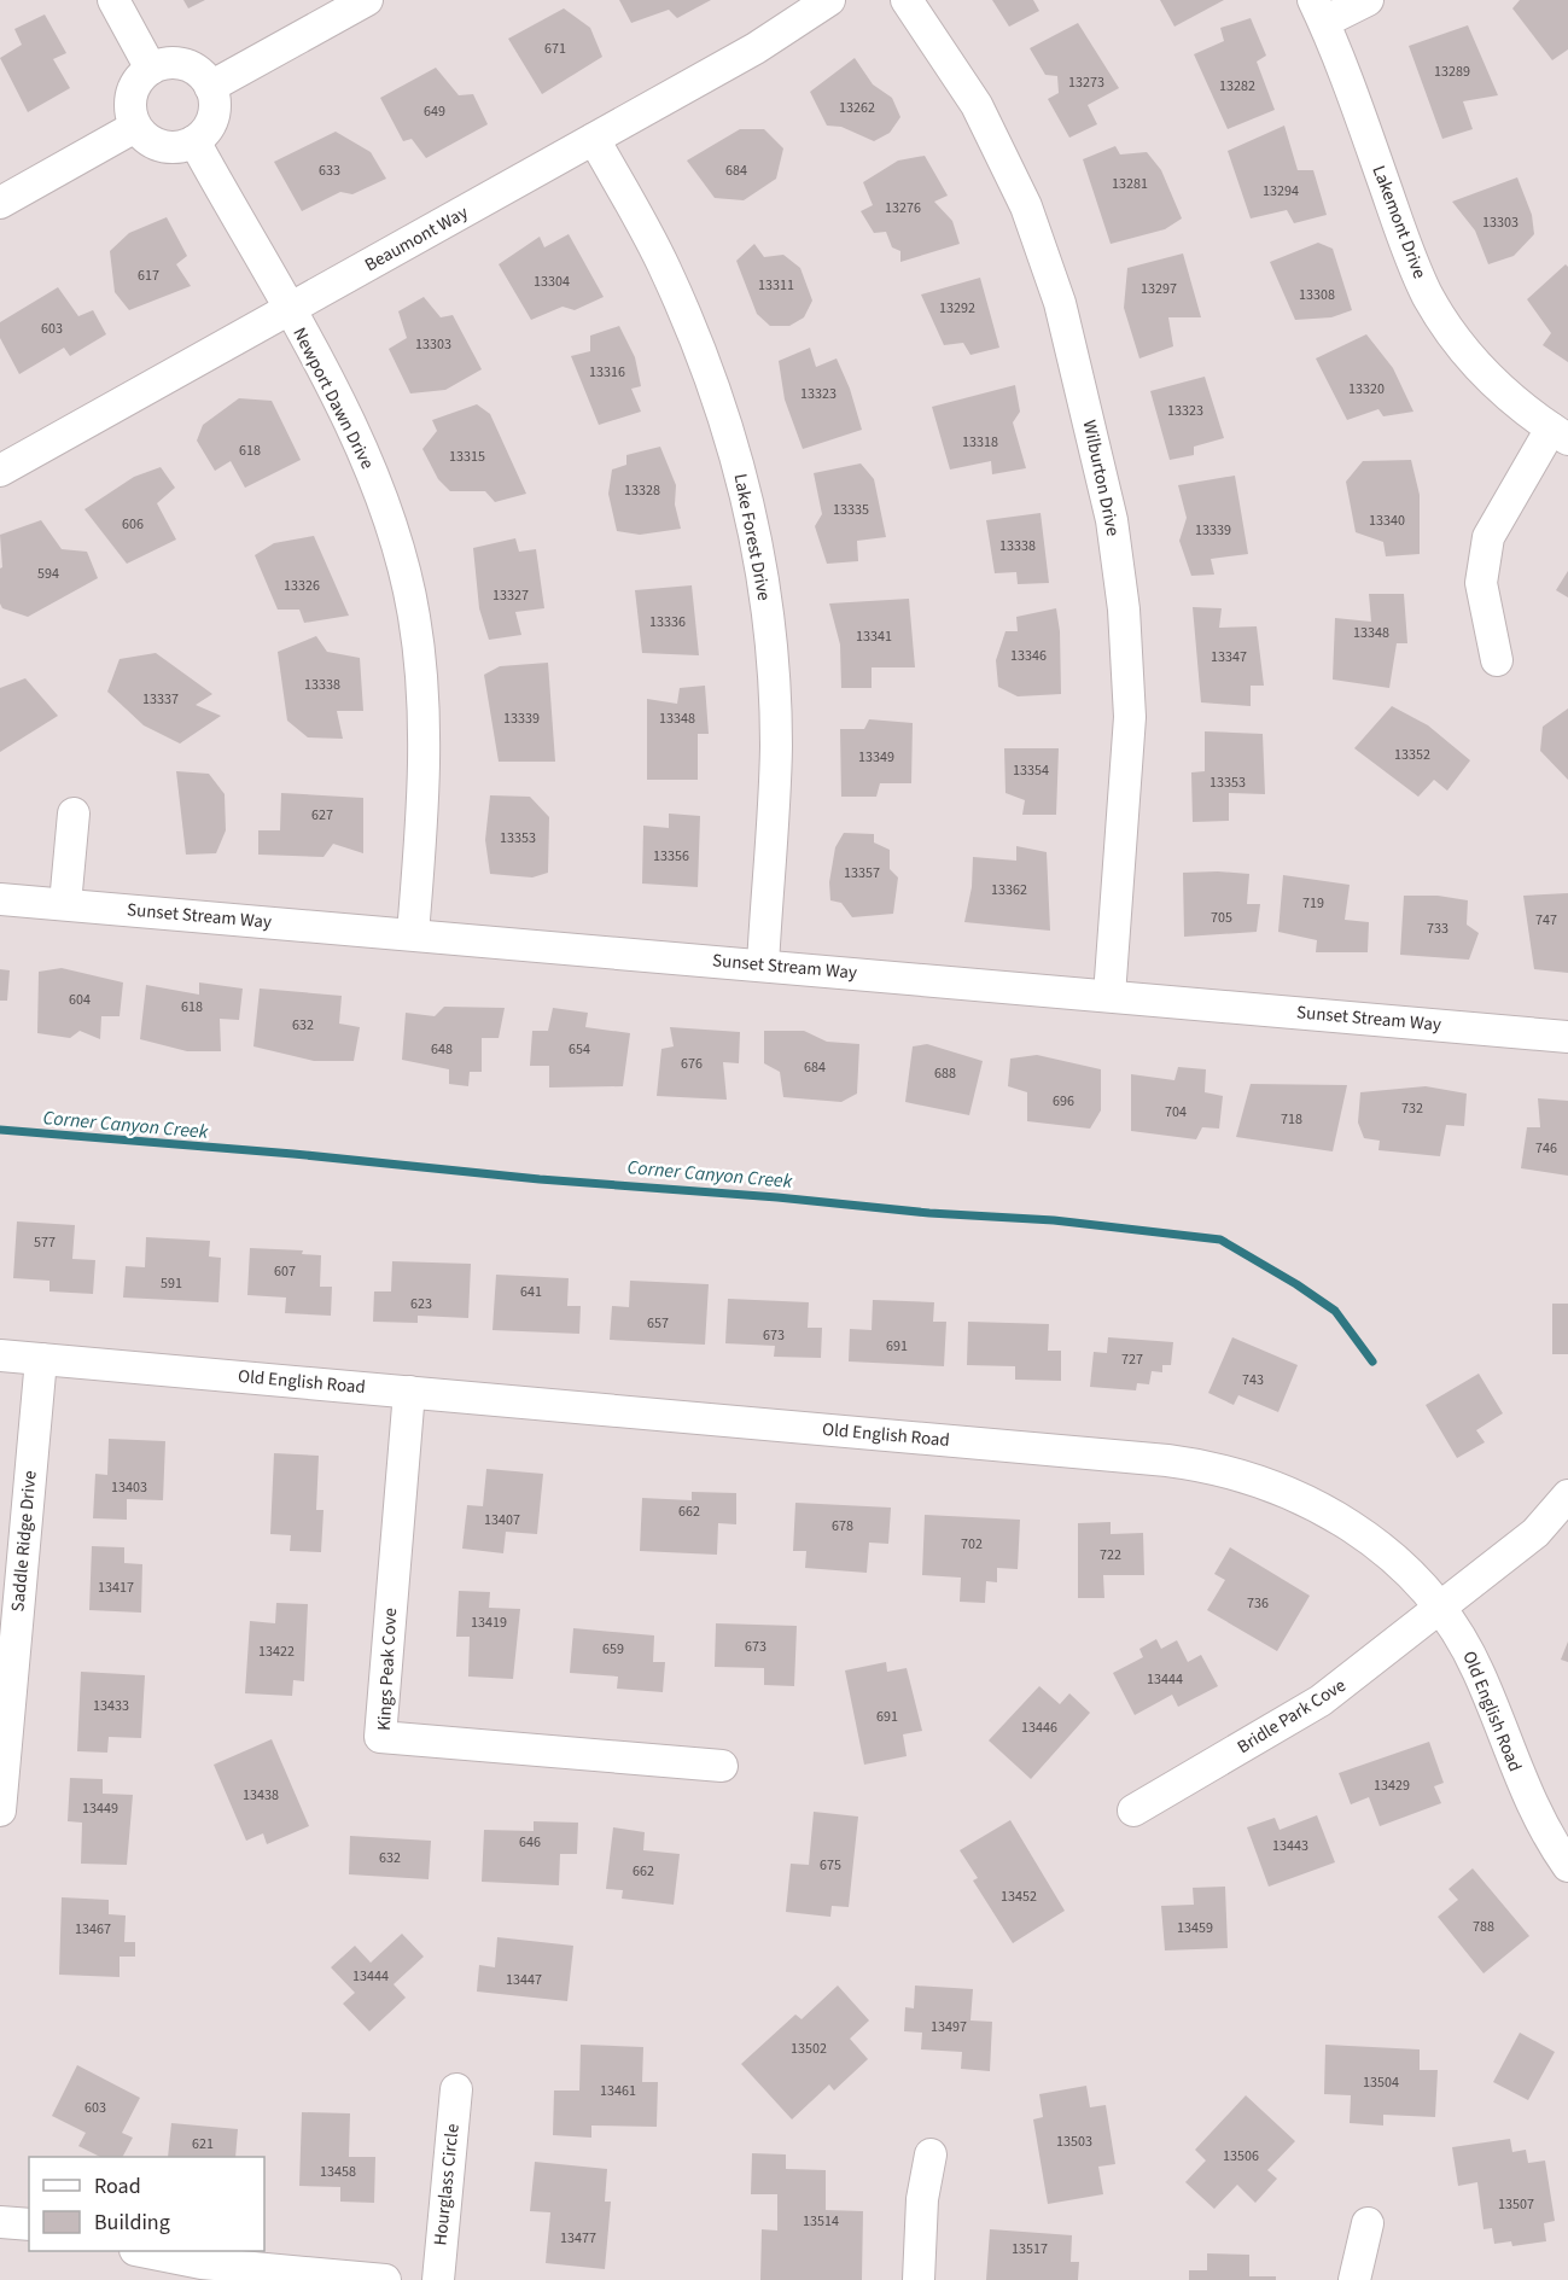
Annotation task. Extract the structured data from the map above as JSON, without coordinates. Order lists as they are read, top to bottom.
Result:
{
  "streets": {
    "street": [
      "Lakemont Drive",
      "Beaumont Way",
      "Newport Dawn Drive",
      "Wilburton Drive",
      "Lake Forest Drive",
      "Sunset Stream Way",
      "Old English Road",
      "Saddle Ridge Drive",
      "Kings Peak Cove",
      "Bridle Park Cove",
      "Hourglass Circle"
    ]
  },
  "crossings": [
    ["Beaumont Way", "Newport Dawn Drive"],
    ["Beaumont Way", "Lake Forest Drive"],
    ["Newport Dawn Drive", "Sunset Stream Way"],
    ["Wilburton Drive", "Sunset Stream Way"],
    ["Lake Forest Drive", "Sunset Stream Way"],
    ["Old English Road", "Saddle Ridge Drive"],
    ["Old English Road", "Kings Peak Cove"],
    ["Old English Road", "Bridle Park Cove"]
  ],
  "water": ["Corner Canyon Creek"],
  "house_numbers": [
    "671",
    "13289",
    "13273",
    "13282",
    "13262",
    "649",
    "633",
    "684",
    "13281",
    "13294",
    "13276",
    "13303",
    "617",
    "13304",
    "13311",
    "13297",
    "13308",
    "13292",
    "603",
    "13303",
    "13316",
    "13320",
    "13323",
    "13323",
    "13318",
    "618",
    "13315",
    "13328",
    "13335",
    "13340",
    "606",
    "13339",
    "13338",
    "594",
    "13326",
    "13327",
    "13336",
    "13348",
    "13341",
    "13346",
    "13347",
    "13338",
    "13337",
    "13339",
    "13348",
    "13352",
    "13349",
    "13354",
    "13353",
    "627",
    "13353",
    "13356",
    "13357",
    "13362",
    "719",
    "705",
    "747",
    "733",
    "604",
    "618",
    "632",
    "648",
    "654",
    "676",
    "684",
    "688",
    "696",
    "732",
    "704",
    "718",
    "746",
    "577",
    "607",
    "591",
    "641",
    "623",
    "657",
    "673",
    "691",
    "727",
    "743",
    "13403",
    "662",
    "13407",
    "678",
    "702",
    "722",
    "13417",
    "736",
    "13419",
    "673",
    "659",
    "13422",
    "13444",
    "13433",
    "691",
    "13446",
    "13429",
    "13438",
    "13449",
    "646",
    "13443",
    "632",
    "675",
    "662",
    "13452",
    "788",
    "13459",
    "13467",
    "13444",
    "13447",
    "13497",
    "13502",
    "13504",
    "13461",
    "603",
    "13503",
    "621",
    "13506",
    "13458",
    "13507",
    "13514",
    "13477",
    "13517"
  ],
  "legend": ["Road", "Building"]
}
